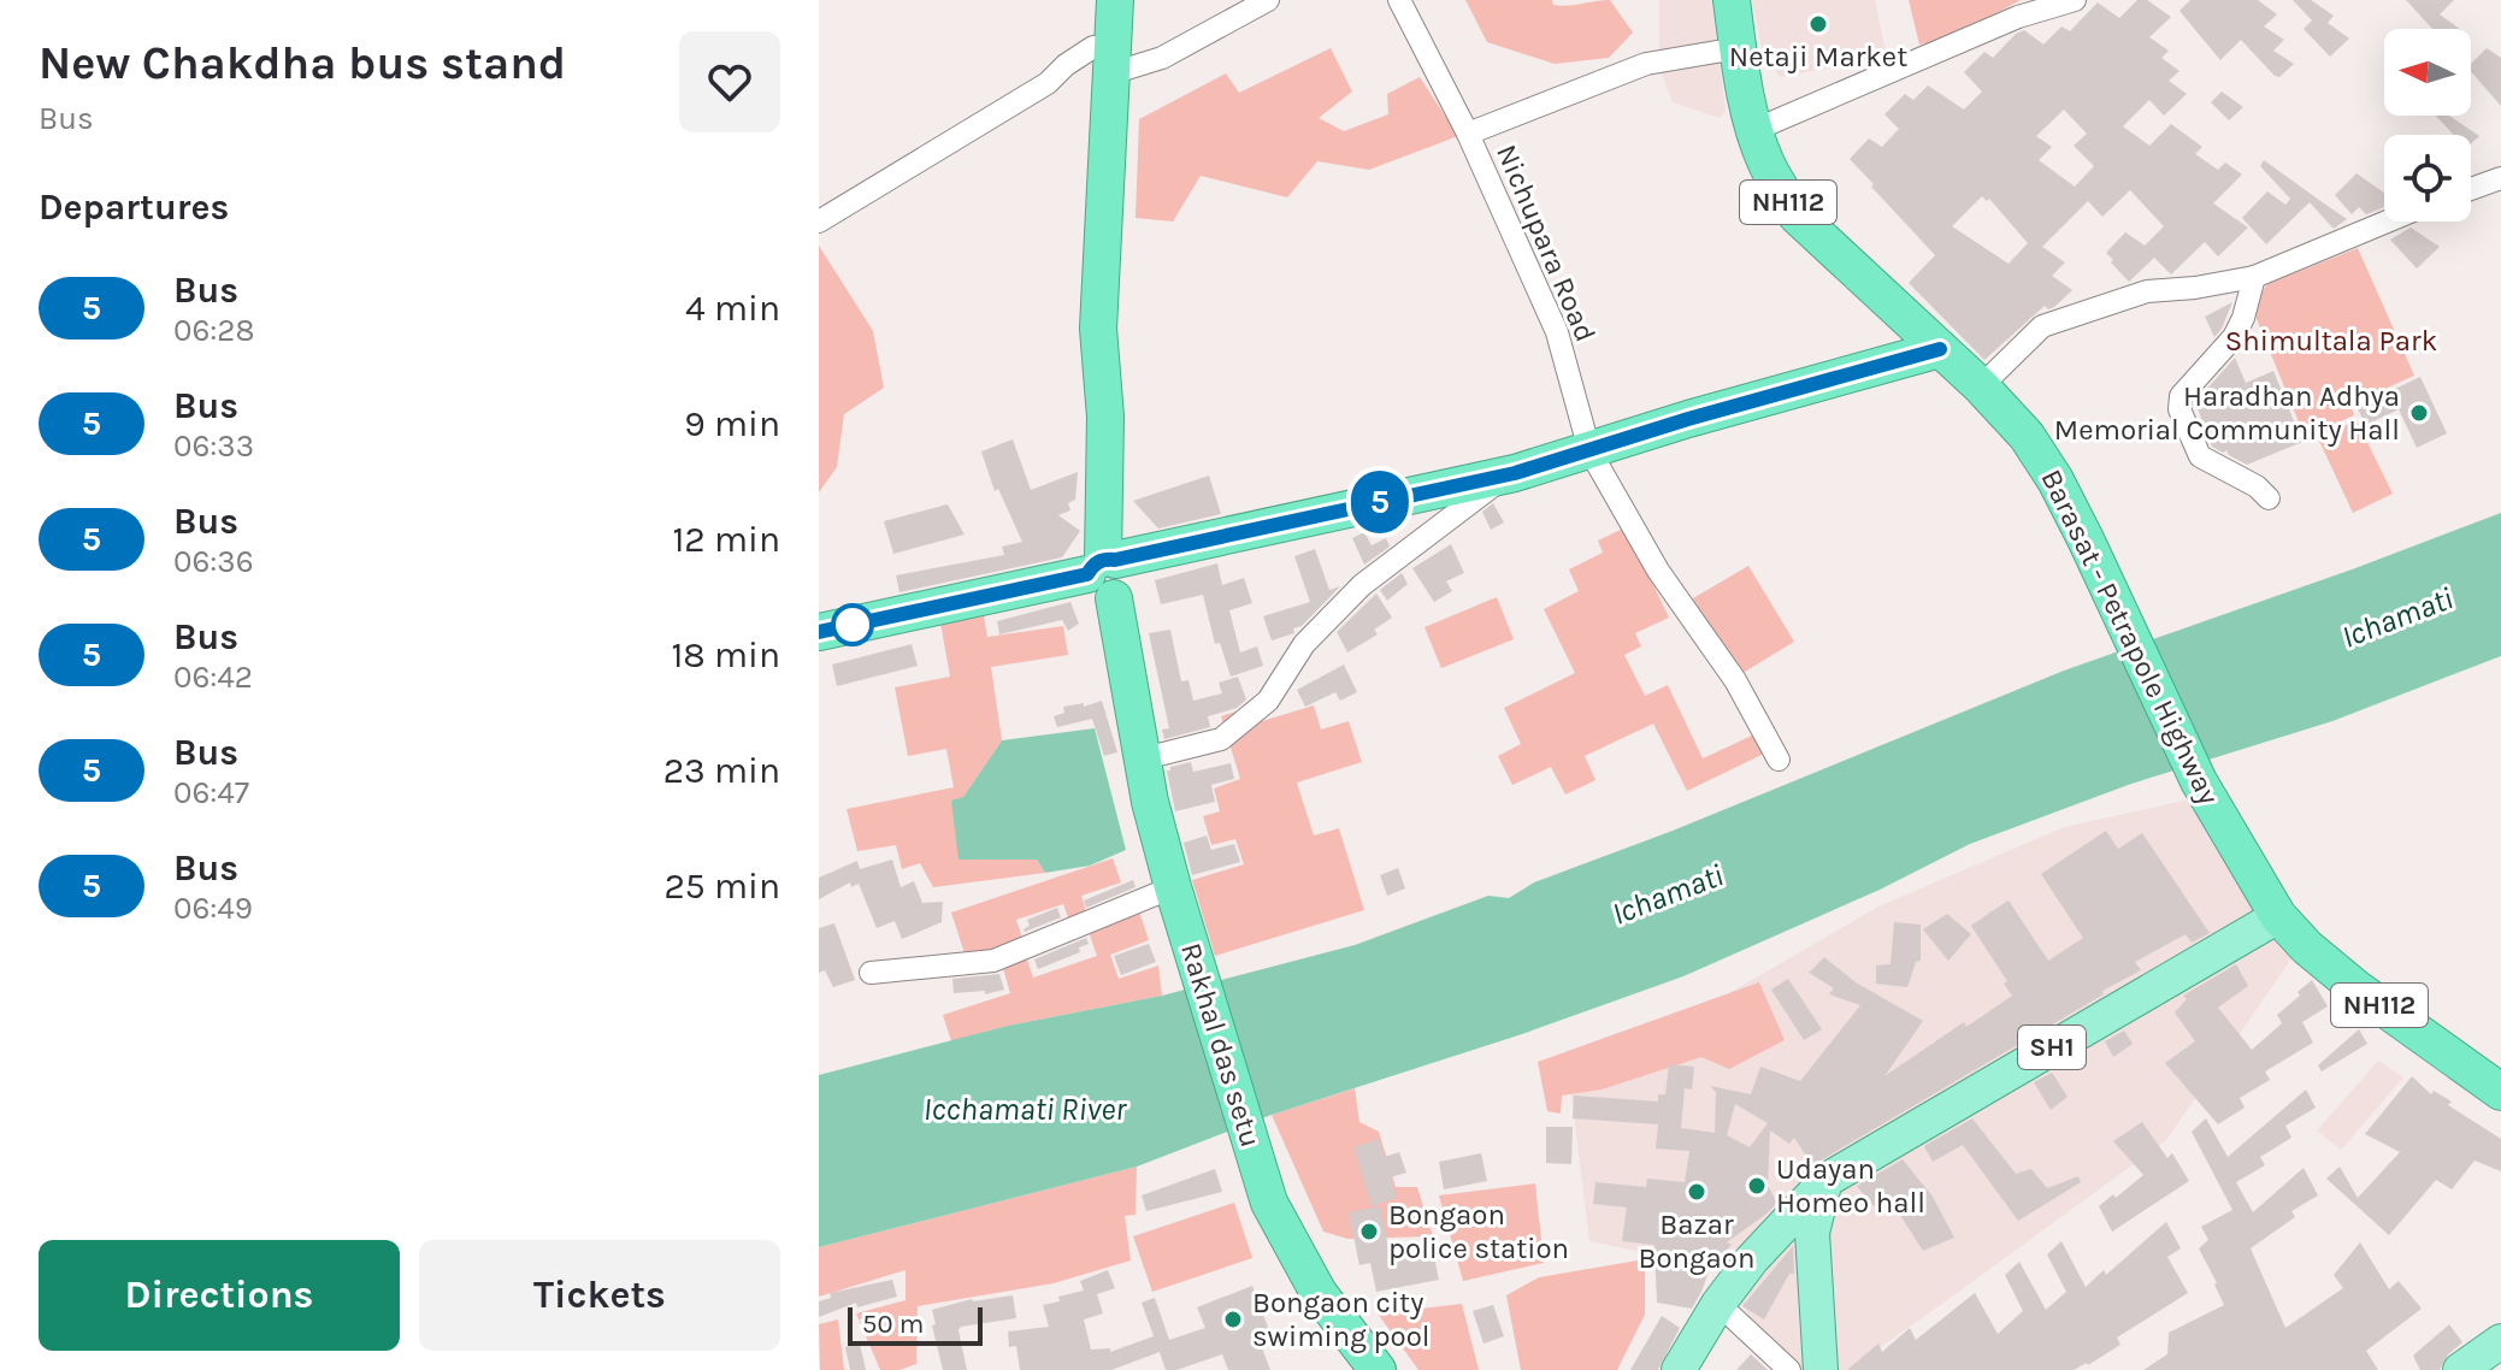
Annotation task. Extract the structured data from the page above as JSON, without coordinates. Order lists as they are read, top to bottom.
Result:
{
  "streets": {
    "highway": ["NH112", "Barasat - Petrapole Highway", "Rakhal das setu"],
    "main road": ["SH1"],
    "street": ["Nichupara Road"]
  },
  "crossings": [
    ["Barasat - Petrapole Highway", "SH1"]
  ],
  "water": ["Ichamati", "Icchamati River"],
  "parks": ["Shimultala Park"],
  "places": [
    "Netaji Market",
    "Haradhan Adhya Memorial Community Hall",
    "Udayan Homeo hall",
    "Bazar Bongaon",
    "Bongaon police station",
    "Bongaon city swiming pool"
  ],
  "lines": ["bus line 5"],
  "scale_bar": "50 m",
  "north": "left",
  "page": {
    "heading": [
      ["New Chakdha bus stand", "Bus"],
      "Departures"
    ],
    "on_map": "5",
    "list": [
      {
        "mark": "5",
        "name": "Bus",
        "note": "06:28",
        "value": "4 min"
      },
      {
        "mark": "5",
        "name": "Bus",
        "note": "06:33",
        "value": "9 min"
      },
      {
        "mark": "5",
        "name": "Bus",
        "note": "06:36",
        "value": "12 min"
      },
      {
        "mark": "5",
        "name": "Bus",
        "note": "06:42",
        "value": "18 min"
      },
      {
        "mark": "5",
        "name": "Bus",
        "note": "06:47",
        "value": "23 min"
      },
      {
        "mark": "5",
        "name": "Bus",
        "note": "06:49",
        "value": "25 min"
      }
    ],
    "buttons": ["Directions", "Tickets"],
    "scale": "50 m"
  }
}
